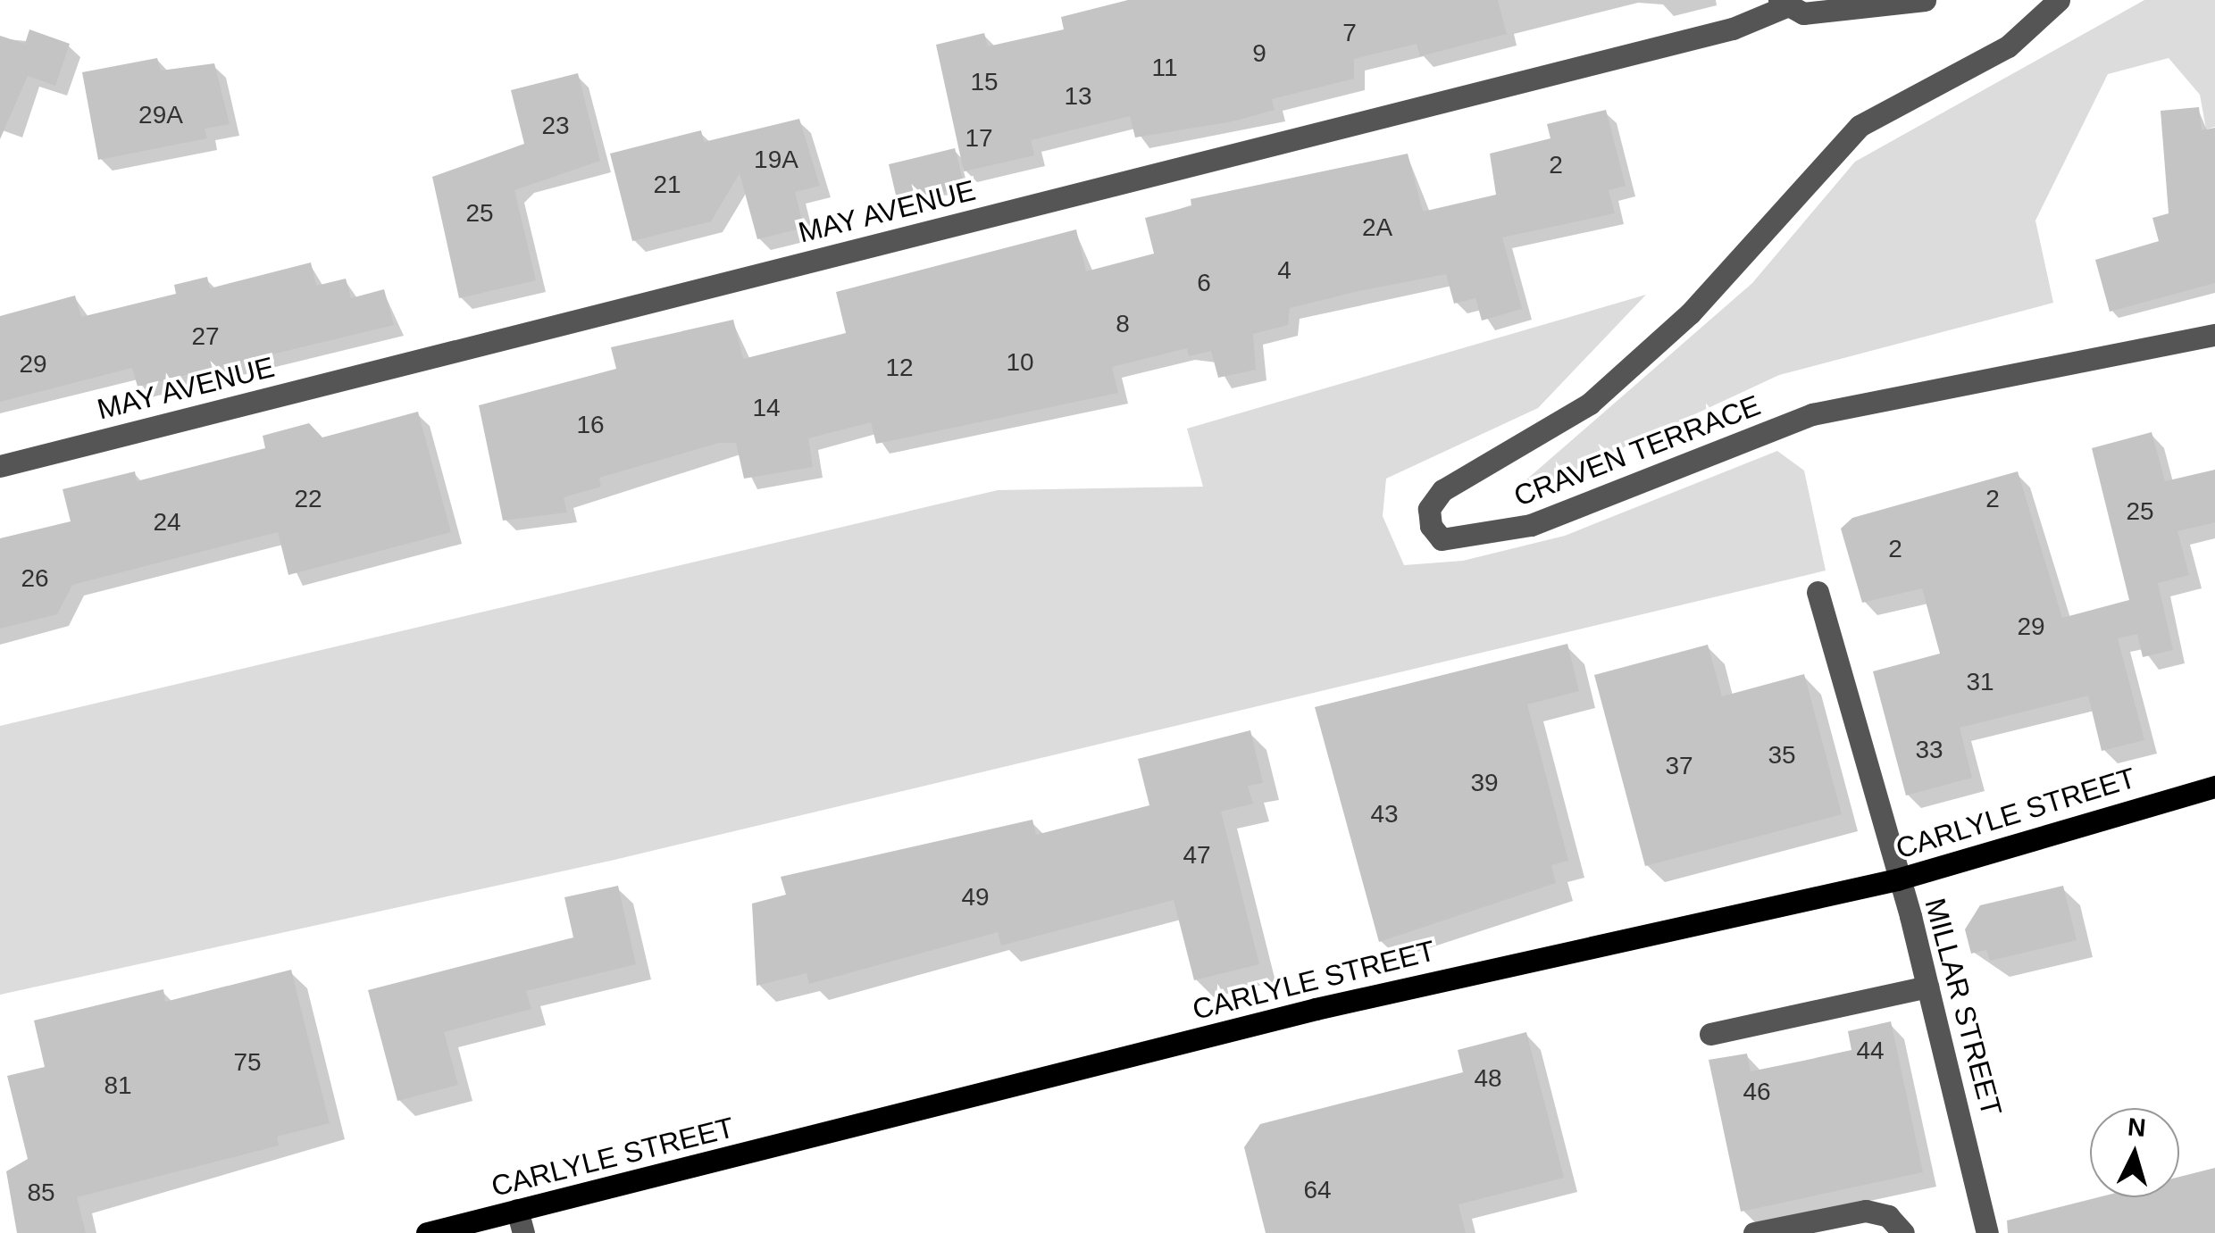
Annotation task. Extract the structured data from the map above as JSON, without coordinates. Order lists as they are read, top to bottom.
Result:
{
  "streets": {
    "main road": ["CARLYLE STREET"],
    "street": ["MAY AVENUE", "CRAVEN TERRACE", "MILLAR STREET"]
  },
  "crossings": [
    ["CARLYLE STREET", "MILLAR STREET"]
  ],
  "house_numbers": [
    "7",
    "9",
    "11",
    "15",
    "13",
    "29A",
    "23",
    "17",
    "19A",
    "2",
    "21",
    "25",
    "2A",
    "4",
    "6",
    "8",
    "27",
    "10",
    "29",
    "12",
    "14",
    "16",
    "22",
    "2",
    "25",
    "24",
    "2",
    "26",
    "29",
    "31",
    "33",
    "35",
    "37",
    "39",
    "43",
    "47",
    "49",
    "44",
    "75",
    "48",
    "81",
    "46",
    "64",
    "85"
  ],
  "north": "top"
}
